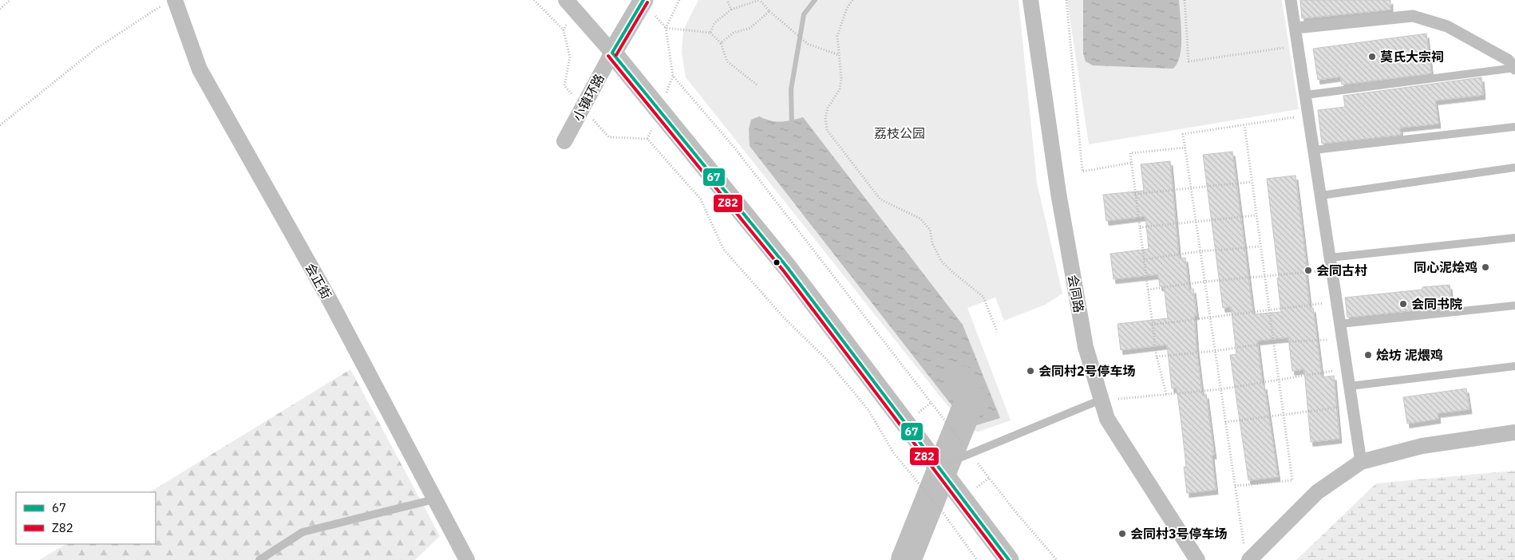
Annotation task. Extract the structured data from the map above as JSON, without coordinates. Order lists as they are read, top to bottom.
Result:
{
  "streets": {
    "street": ["小镇环路", "会正街", "会同路"]
  },
  "parks": ["荔枝公园"],
  "places": [
    "莫氏大宗祠",
    "同心泥烩鸡",
    "会同古村",
    "会同书院",
    "烩坊 泥煨鸡",
    "会同村2号停车场",
    "会同村3号停车场"
  ],
  "lines": ["transit line 67", "transit line Z82"],
  "legend": ["67", "Z82"]
}
